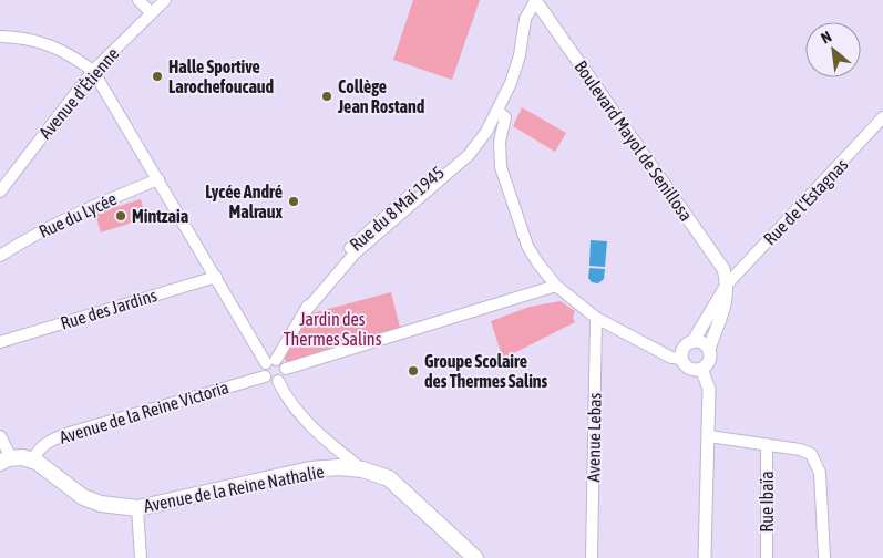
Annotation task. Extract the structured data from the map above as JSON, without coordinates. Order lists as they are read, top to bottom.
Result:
{
  "streets": {
    "main road": ["Avenue de la Reine Nathalie"],
    "street": [
      "Avenue d'Étienne",
      "Boulevard Mayol de Senillosa",
      "Rue de l'Estagnas",
      "Rue du 8 Mai 1945",
      "Rue du Lycée",
      "Rue des Jardins",
      "Avenue de la Reine Victoria",
      "Avenue Lebas",
      "Rue Ibaïa"
    ]
  },
  "crossings": [
    ["Boulevard Mayol de Senillosa", "Rue de l'Estagnas"],
    ["Boulevard Mayol de Senillosa", "Rue du 8 Mai 1945"],
    ["Rue du 8 Mai 1945", "Avenue de la Reine Victoria"],
    ["Avenue de la Reine Victoria", "Avenue de la Reine Nathalie"]
  ],
  "parks": ["Jardin des Thermes Salins"],
  "places": [
    "Halle Sportive Larochefoucaud",
    "Collège Jean Rostand",
    "Lycée André Malraux",
    "Mintzaia",
    "Groupe Scolaire des Thermes Salins"
  ],
  "north": "top left"
}
